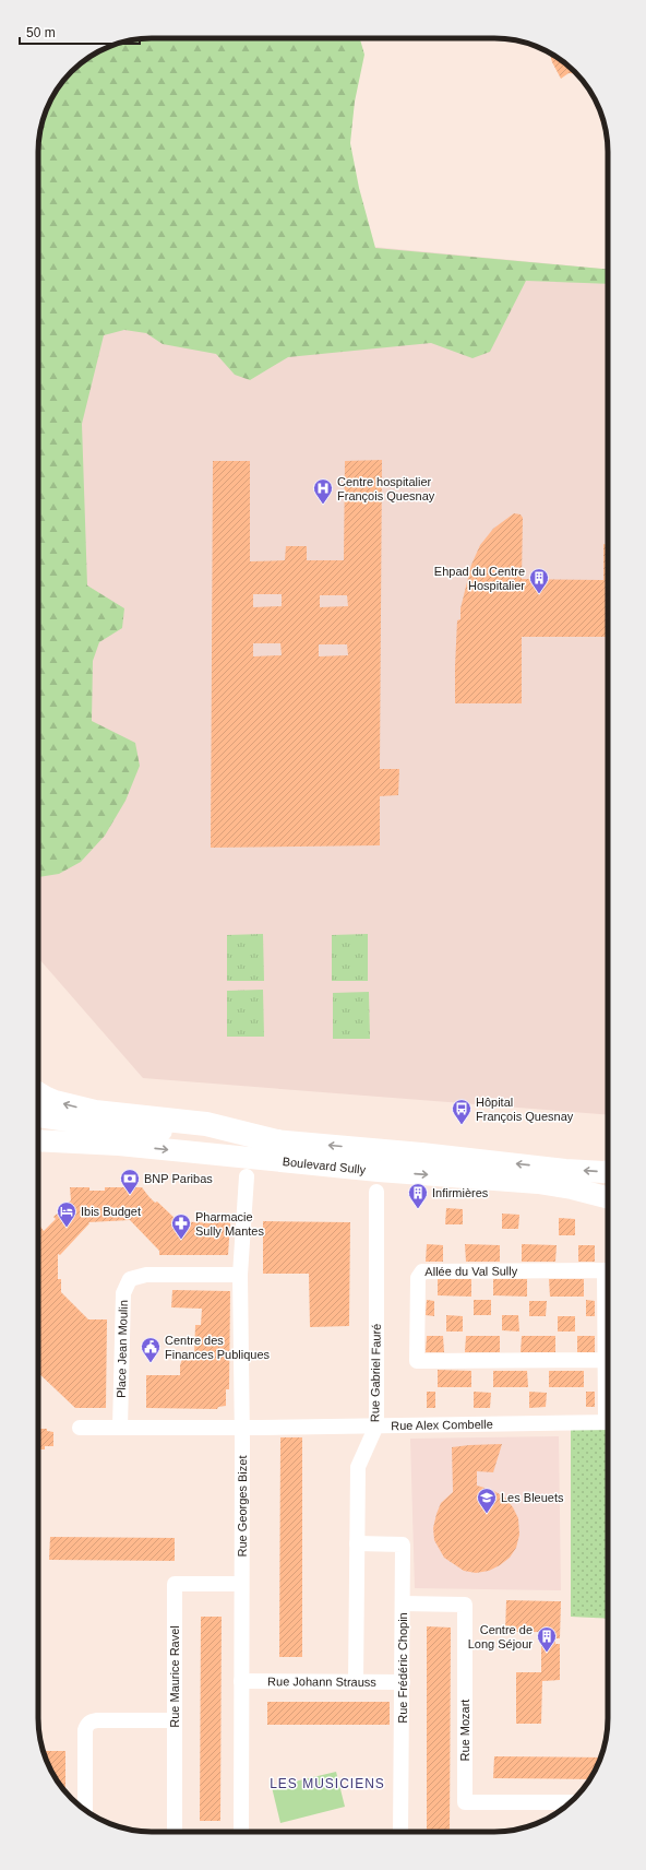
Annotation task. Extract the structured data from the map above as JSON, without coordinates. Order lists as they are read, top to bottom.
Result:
{
  "streets": {
    "street": [
      "Boulevard Sully",
      "Allée du Val Sully",
      "Place Jean Moulin",
      "Rue Gabriel Fauré",
      "Rue Alex Combelle",
      "Rue Georges Bizet",
      "Rue Frédéric Chopin",
      "Rue Maurice Ravel",
      "Rue Johann Strauss",
      "Rue Mozart"
    ]
  },
  "crossings": [
    ["Place Jean Moulin", "Rue Georges Bizet"],
    ["Rue Gabriel Fauré", "Rue Alex Combelle"],
    ["Rue Gabriel Fauré", "Rue Frédéric Chopin"],
    ["Rue Gabriel Fauré", "Rue Johann Strauss"],
    ["Rue Alex Combelle", "Rue Georges Bizet"],
    ["Rue Georges Bizet", "Rue Maurice Ravel"],
    ["Rue Georges Bizet", "Rue Johann Strauss"],
    ["Rue Frédéric Chopin", "Rue Johann Strauss"],
    ["Rue Frédéric Chopin", "Rue Mozart"]
  ],
  "districts": ["LES MUSICIENS"],
  "places": {
    "hospital": ["Centre hospitalier François Quesnay"],
    "building": ["Ehpad du Centre Hospitalier", "Infirmières", "Centre de Long Séjour"],
    "bus stop": ["Hôpital François Quesnay"],
    "bank": ["BNP Paribas"],
    "hotel": ["Ibis Budget"],
    "pharmacy": ["Pharmacie Sully Mantes"],
    "public building": ["Centre des Finances Publiques"],
    "school or university": ["Les Bleuets"]
  },
  "scale_bar": "50 m"
}
